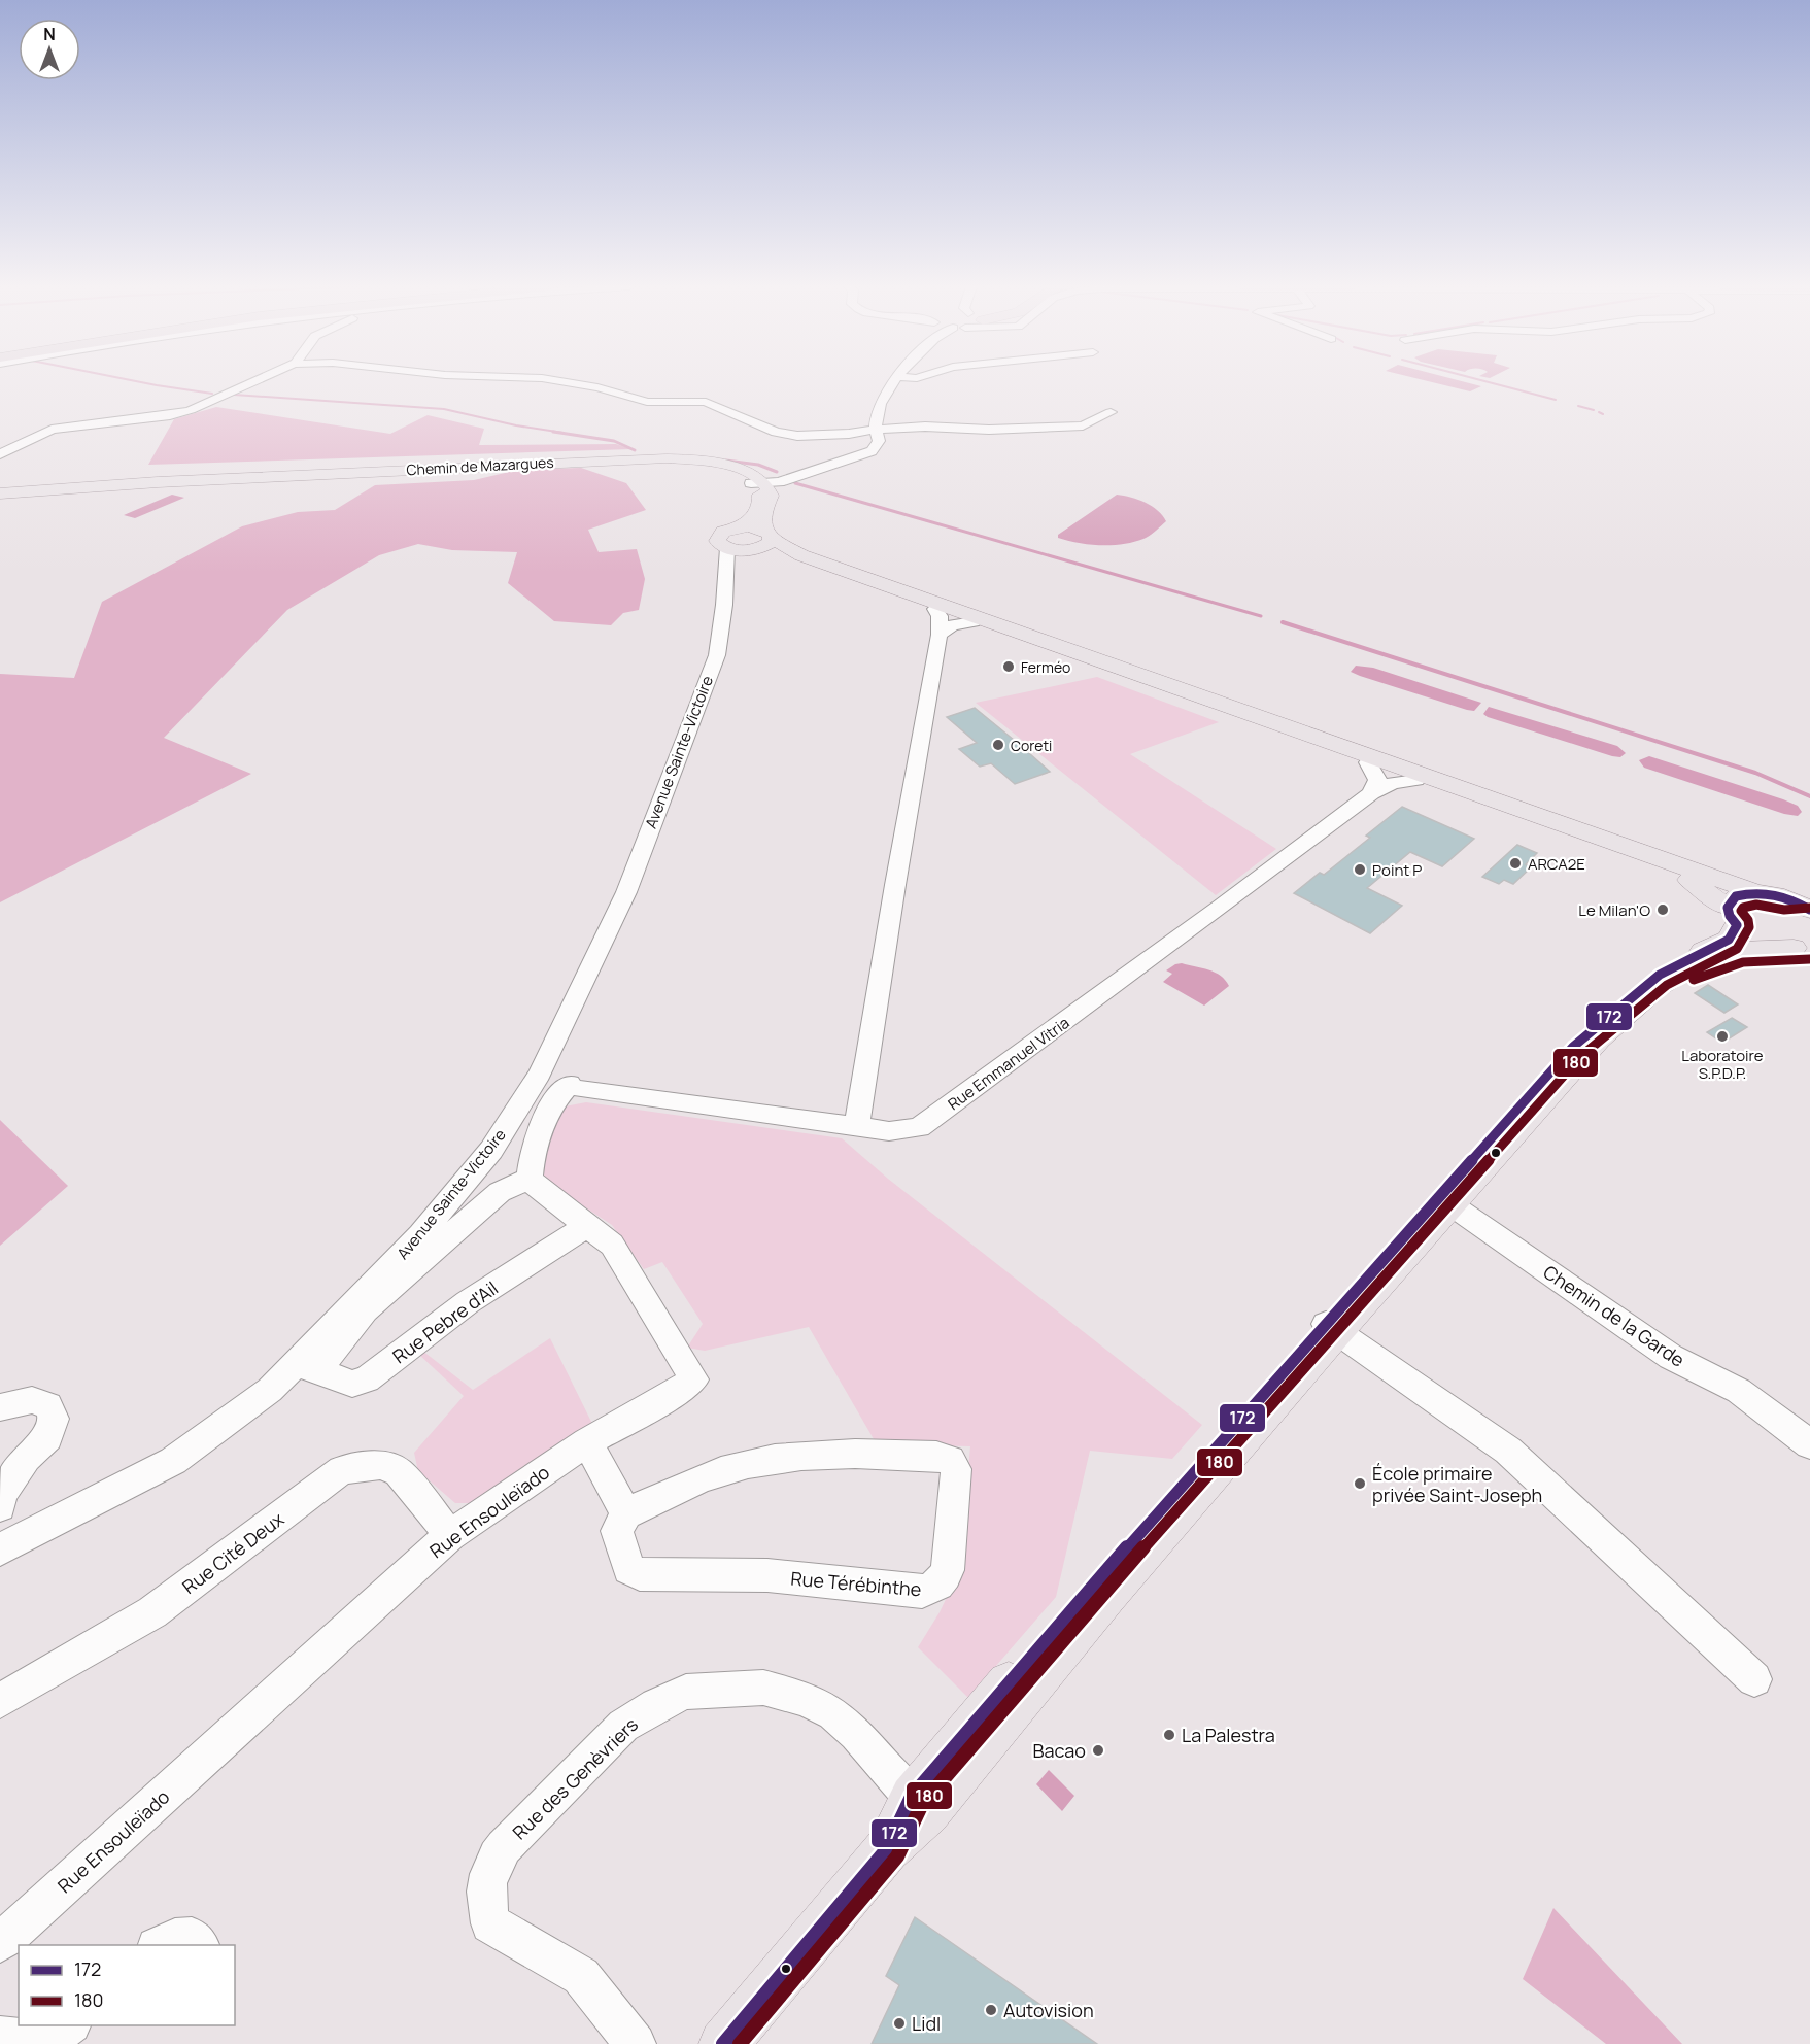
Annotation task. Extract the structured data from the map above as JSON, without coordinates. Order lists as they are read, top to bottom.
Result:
{
  "streets": {
    "main road": ["Chemin de Mazargues"],
    "street": [
      "Avenue Sainte-Victoire",
      "Rue Emmanuel Vitria",
      "Chemin de la Garde",
      "Rue Pebre d'Ail",
      "Rue Ensouleïado",
      "Rue Cité Deux",
      "Rue Térébinthe",
      "Rue des Genèvriers"
    ]
  },
  "crossings": [
    ["Avenue Sainte-Victoire", "Rue Emmanuel Vitria"],
    ["Avenue Sainte-Victoire", "Rue Pebre d'Ail"],
    ["Rue Pebre d'Ail", "Rue Ensouleïado"],
    ["Rue Ensouleïado", "Rue Cité Deux"]
  ],
  "places": [
    "Ferméo",
    "Coreti",
    "ARCA2E",
    "Point P",
    "Le Milan'O",
    "Laboratoire S.P.D.P.",
    "École primaire privée Saint-Joseph",
    "La Palestra",
    "Bacao",
    "Autovision",
    "Lidl"
  ],
  "lines": ["transit line 172", "transit line 180"],
  "legend": ["172", "180"],
  "north": "top"
}
